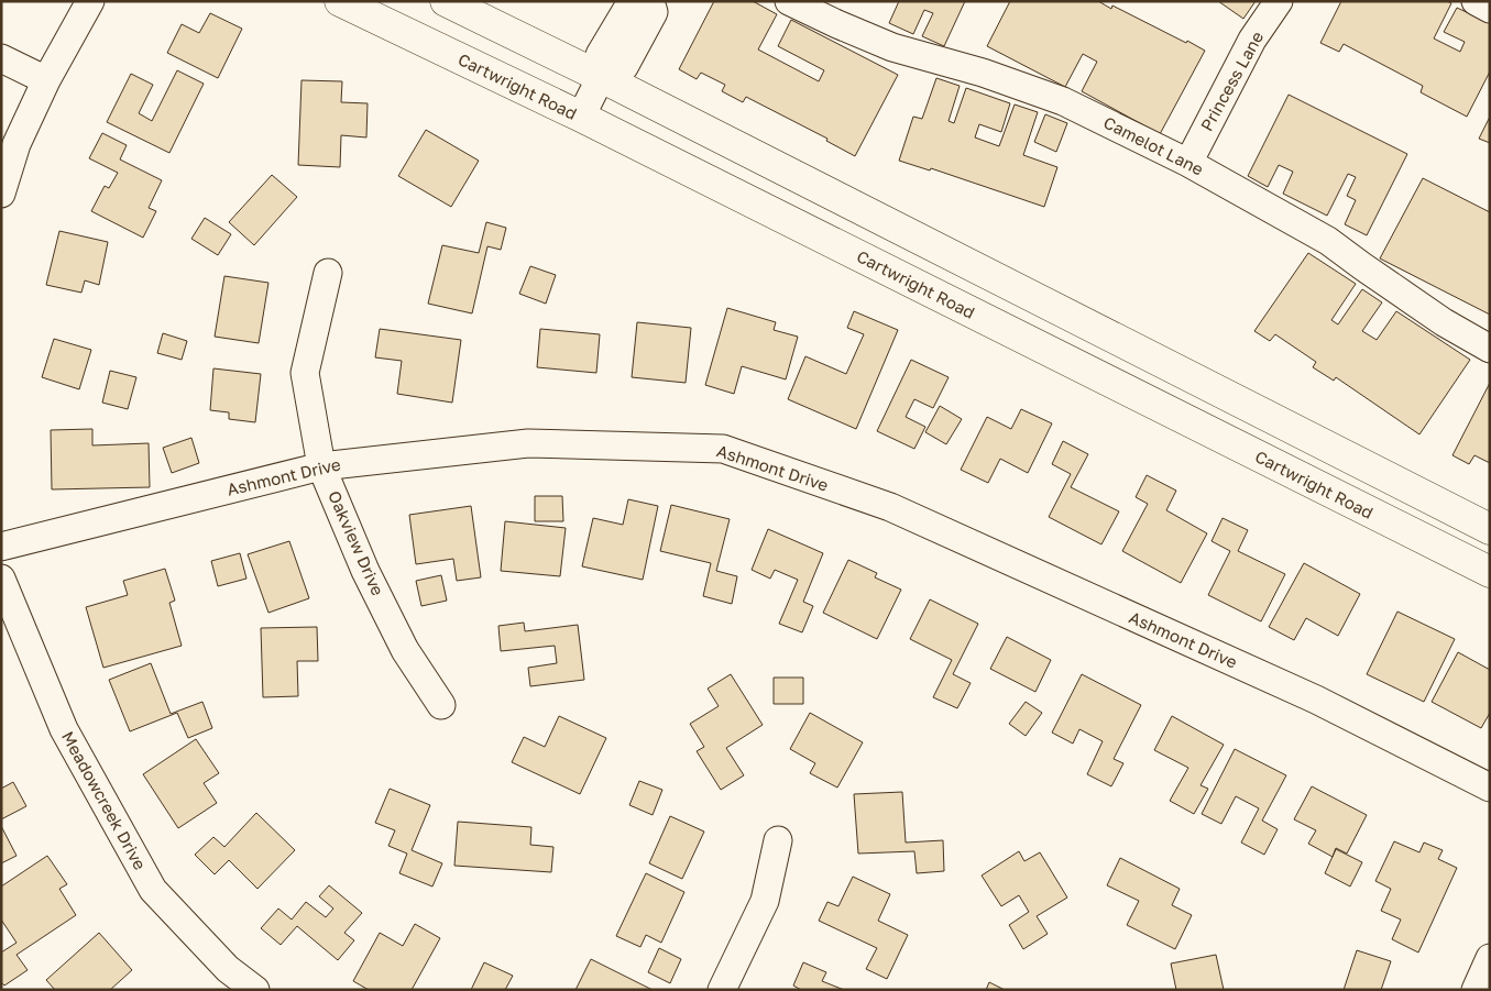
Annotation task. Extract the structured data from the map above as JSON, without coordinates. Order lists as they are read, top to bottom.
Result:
{
  "streets": {
    "main road": ["Cartwright Road"],
    "street": [
      "Princess Lane",
      "Camelot Lane",
      "Ashmont Drive",
      "Oakview Drive",
      "Meadowcreek Drive"
    ]
  },
  "crossings": [
    ["Princess Lane", "Camelot Lane"],
    ["Ashmont Drive", "Oakview Drive"]
  ]
}
